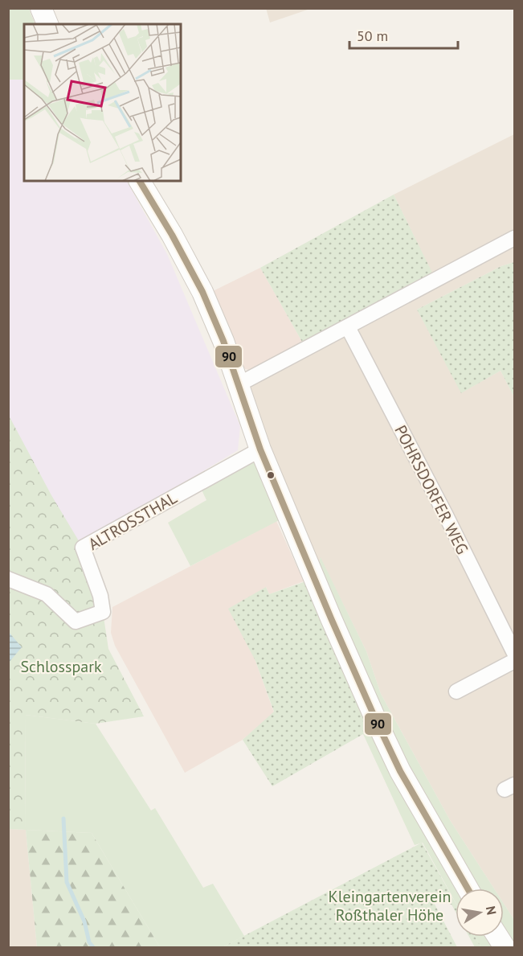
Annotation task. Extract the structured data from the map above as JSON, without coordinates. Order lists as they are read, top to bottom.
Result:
{
  "streets": {
    "street": ["POHRSDORFER WEG", "ALTROSSTHAL"]
  },
  "parks": ["Schlosspark", "Kleingartenverein Roßthaler Höhe"],
  "lines": ["transit line 90"],
  "scale_bar": "50 m",
  "north": "right"
}
